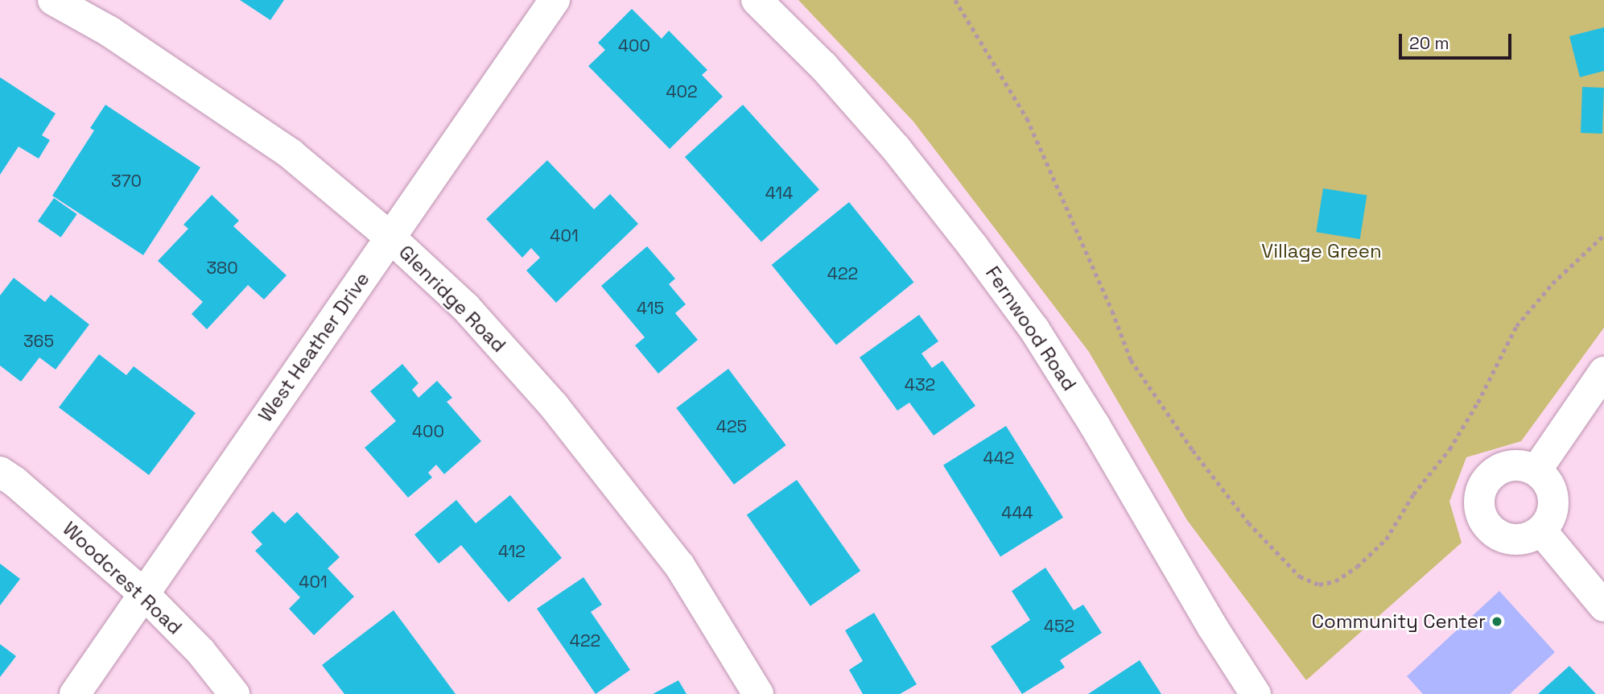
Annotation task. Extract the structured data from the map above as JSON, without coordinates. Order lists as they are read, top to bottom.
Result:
{
  "streets": {
    "street": [
      "Glenridge Road",
      "Fernwood Road",
      "West Heather Drive",
      "Woodcrest Road"
    ]
  },
  "crossings": [
    ["Glenridge Road", "West Heather Drive"],
    ["West Heather Drive", "Woodcrest Road"]
  ],
  "parks": ["Village Green"],
  "places": ["Community Center"],
  "house_numbers": [
    "400",
    "402",
    "370",
    "414",
    "401",
    "380",
    "422",
    "415",
    "365",
    "432",
    "425",
    "400",
    "442",
    "444",
    "412",
    "401",
    "452",
    "422"
  ],
  "scale_bar": "20 m"
}
